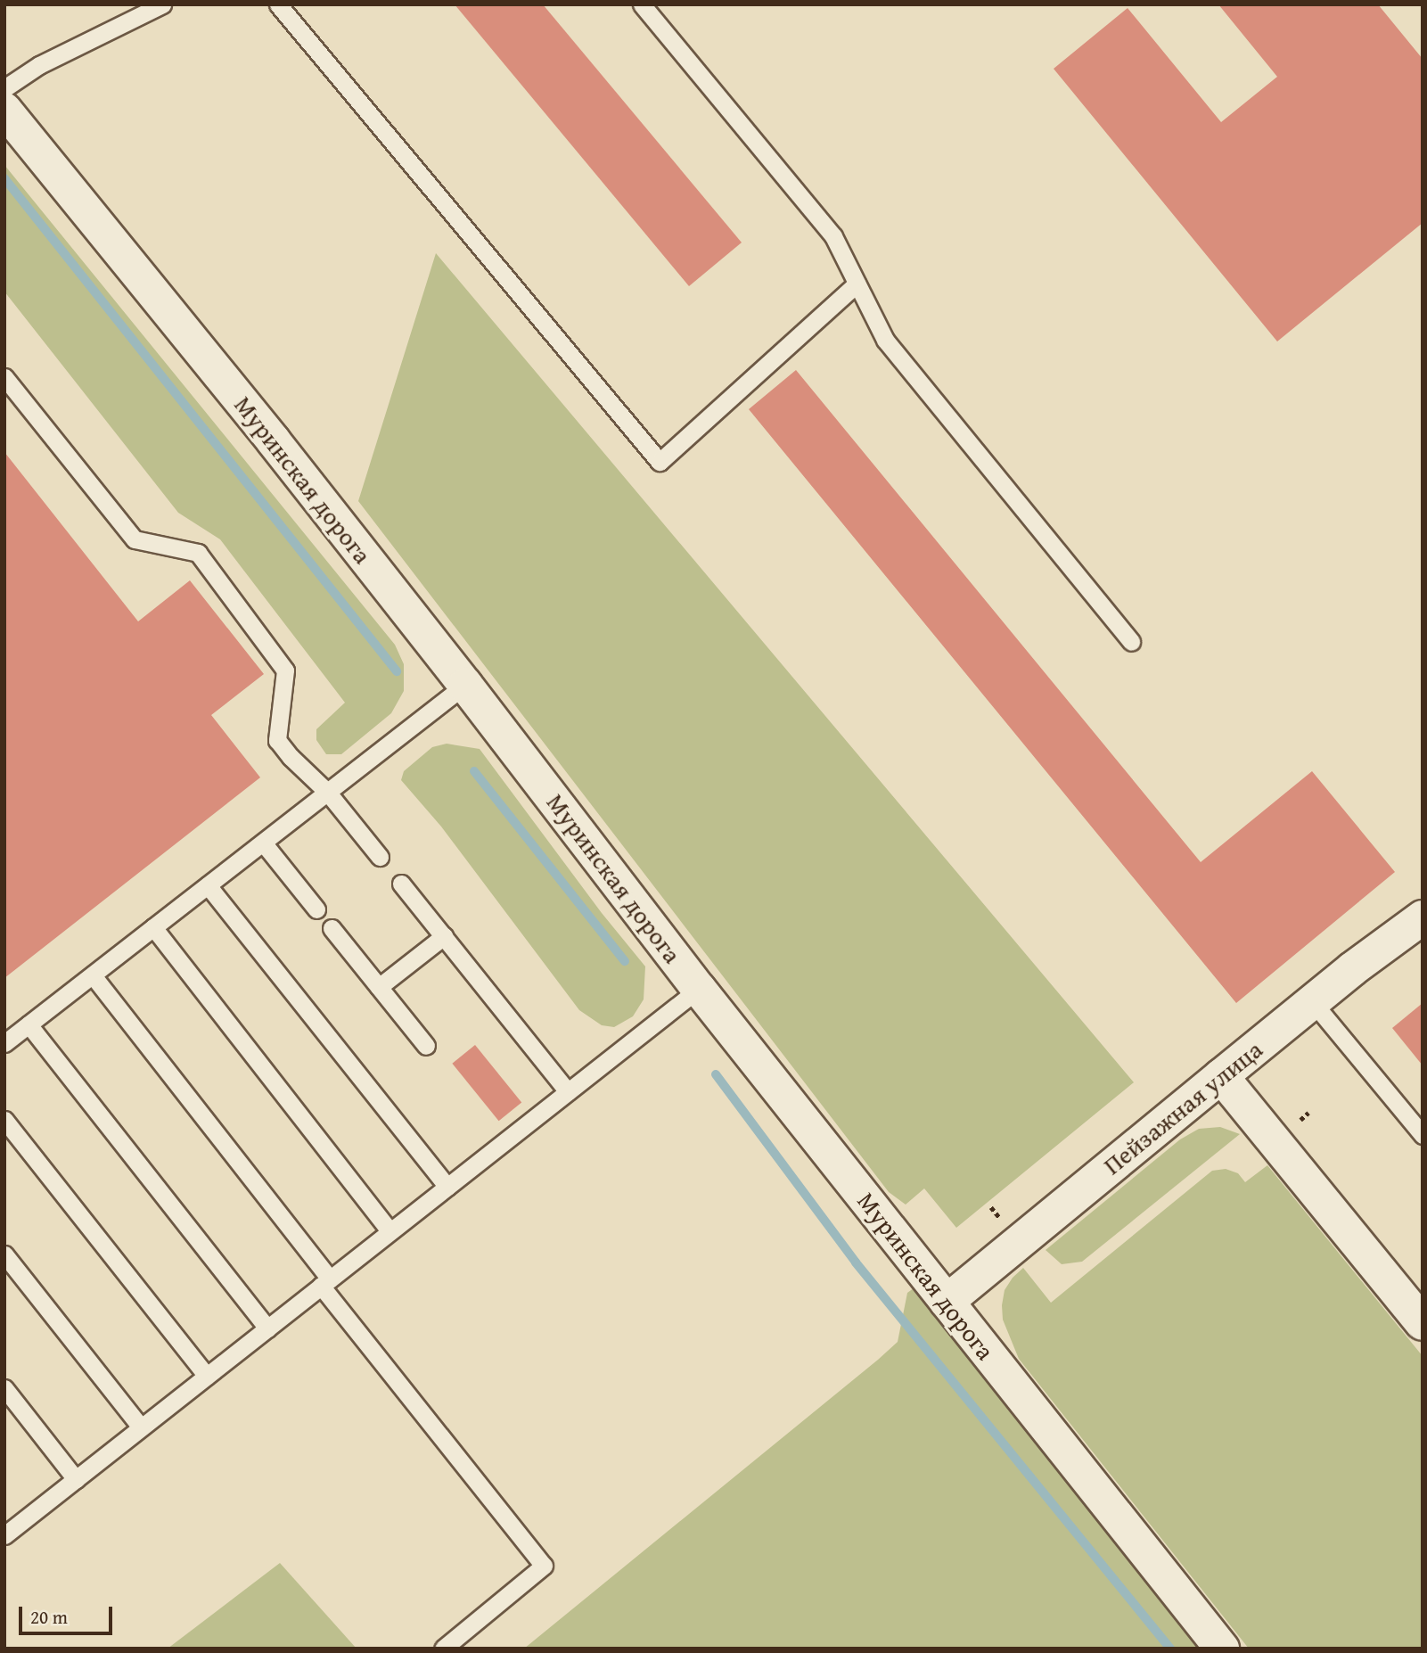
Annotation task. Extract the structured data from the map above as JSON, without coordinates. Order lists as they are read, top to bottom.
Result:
{
  "streets": {
    "street": ["Муринская дорога", "Пейзажная улица"]
  },
  "crossings": [
    ["Муринская дорога", "Пейзажная улица"]
  ],
  "scale_bar": "20 m"
}
